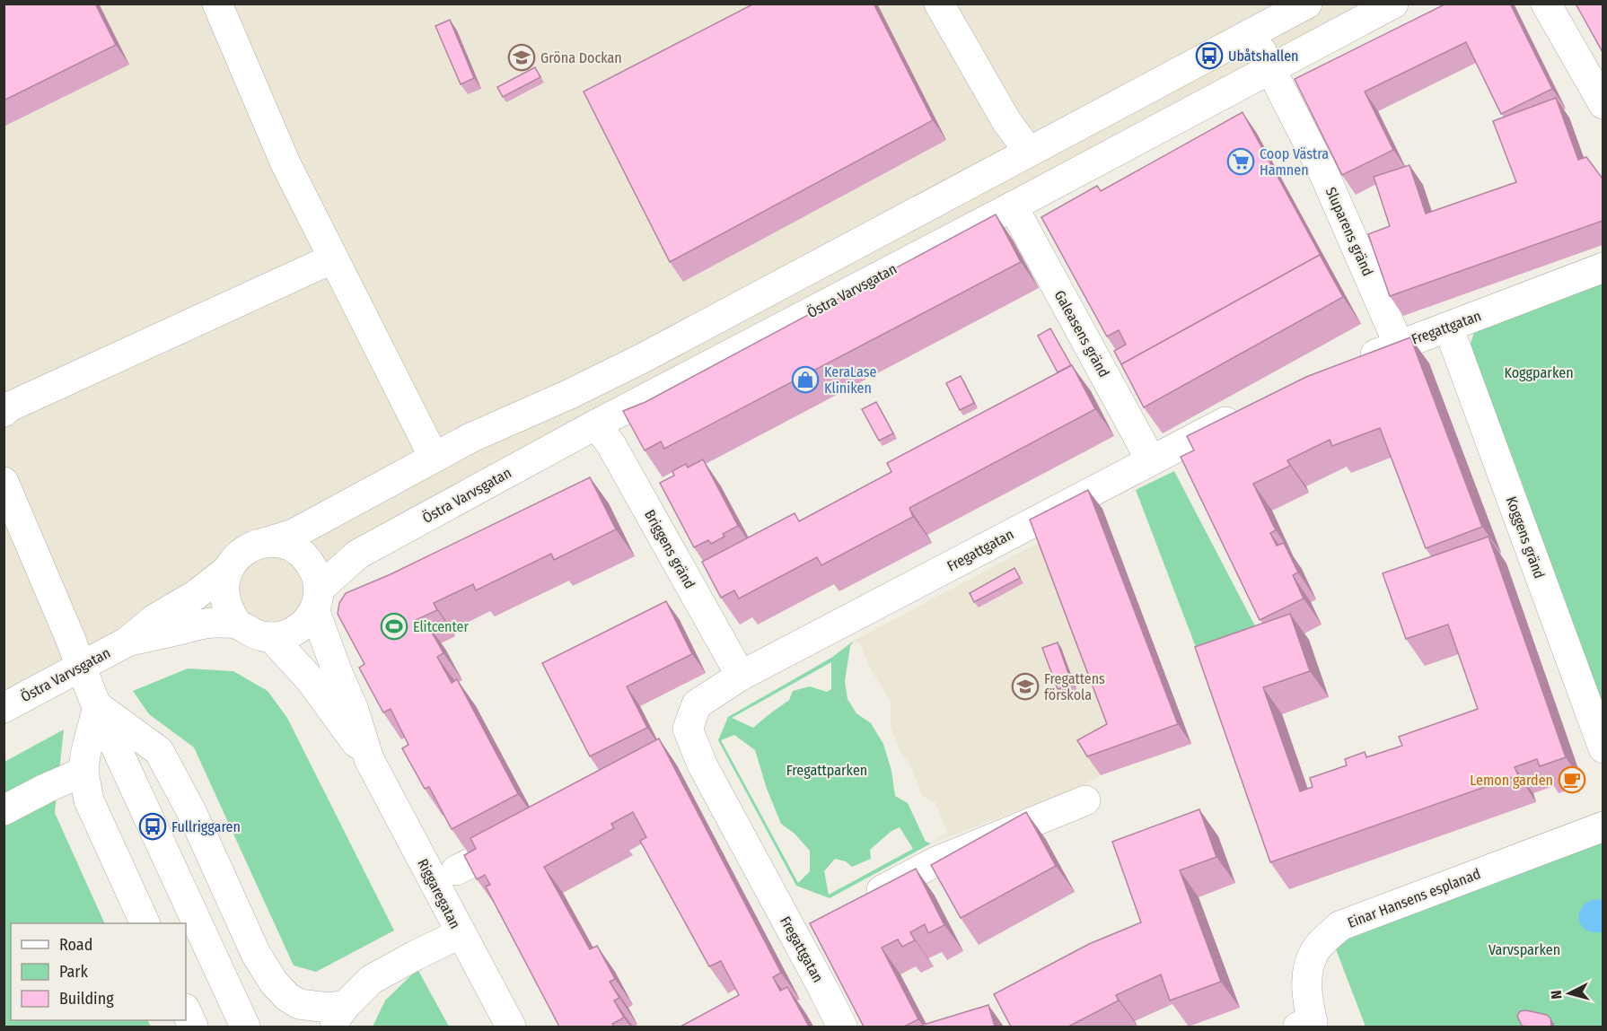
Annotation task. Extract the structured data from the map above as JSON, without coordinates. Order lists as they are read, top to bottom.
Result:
{
  "streets": {
    "street": [
      "Sluparens gränd",
      "Östra Varvsgatan",
      "Fregattgatan",
      "Galeasens gränd",
      "Koggens gränd",
      "Briggens gränd",
      "Riggaregatan",
      "Einar Hansens esplanad"
    ]
  },
  "crossings": [
    ["Sluparens gränd", "Östra Varvsgatan"],
    ["Sluparens gränd", "Fregattgatan"],
    ["Östra Varvsgatan", "Galeasens gränd"],
    ["Östra Varvsgatan", "Briggens gränd"],
    ["Östra Varvsgatan", "Riggaregatan"],
    ["Fregattgatan", "Galeasens gränd"],
    ["Fregattgatan", "Koggens gränd"],
    ["Fregattgatan", "Briggens gränd"]
  ],
  "parks": ["Koggparken", "Fregattparken", "Varvsparken"],
  "places": {
    "bus stop": ["Ubåtshallen", "Fullriggaren"],
    "school or university": ["Gröna Dockan", "Fregattens förskola"],
    "supermarket": ["Coop Västra Hamnen"],
    "shop": ["KeraLase Kliniken"],
    "sports": ["Elitcenter"],
    "cafe": ["Lemon garden"]
  },
  "legend": ["Road", "Park", "Building"],
  "north": "left"
}
